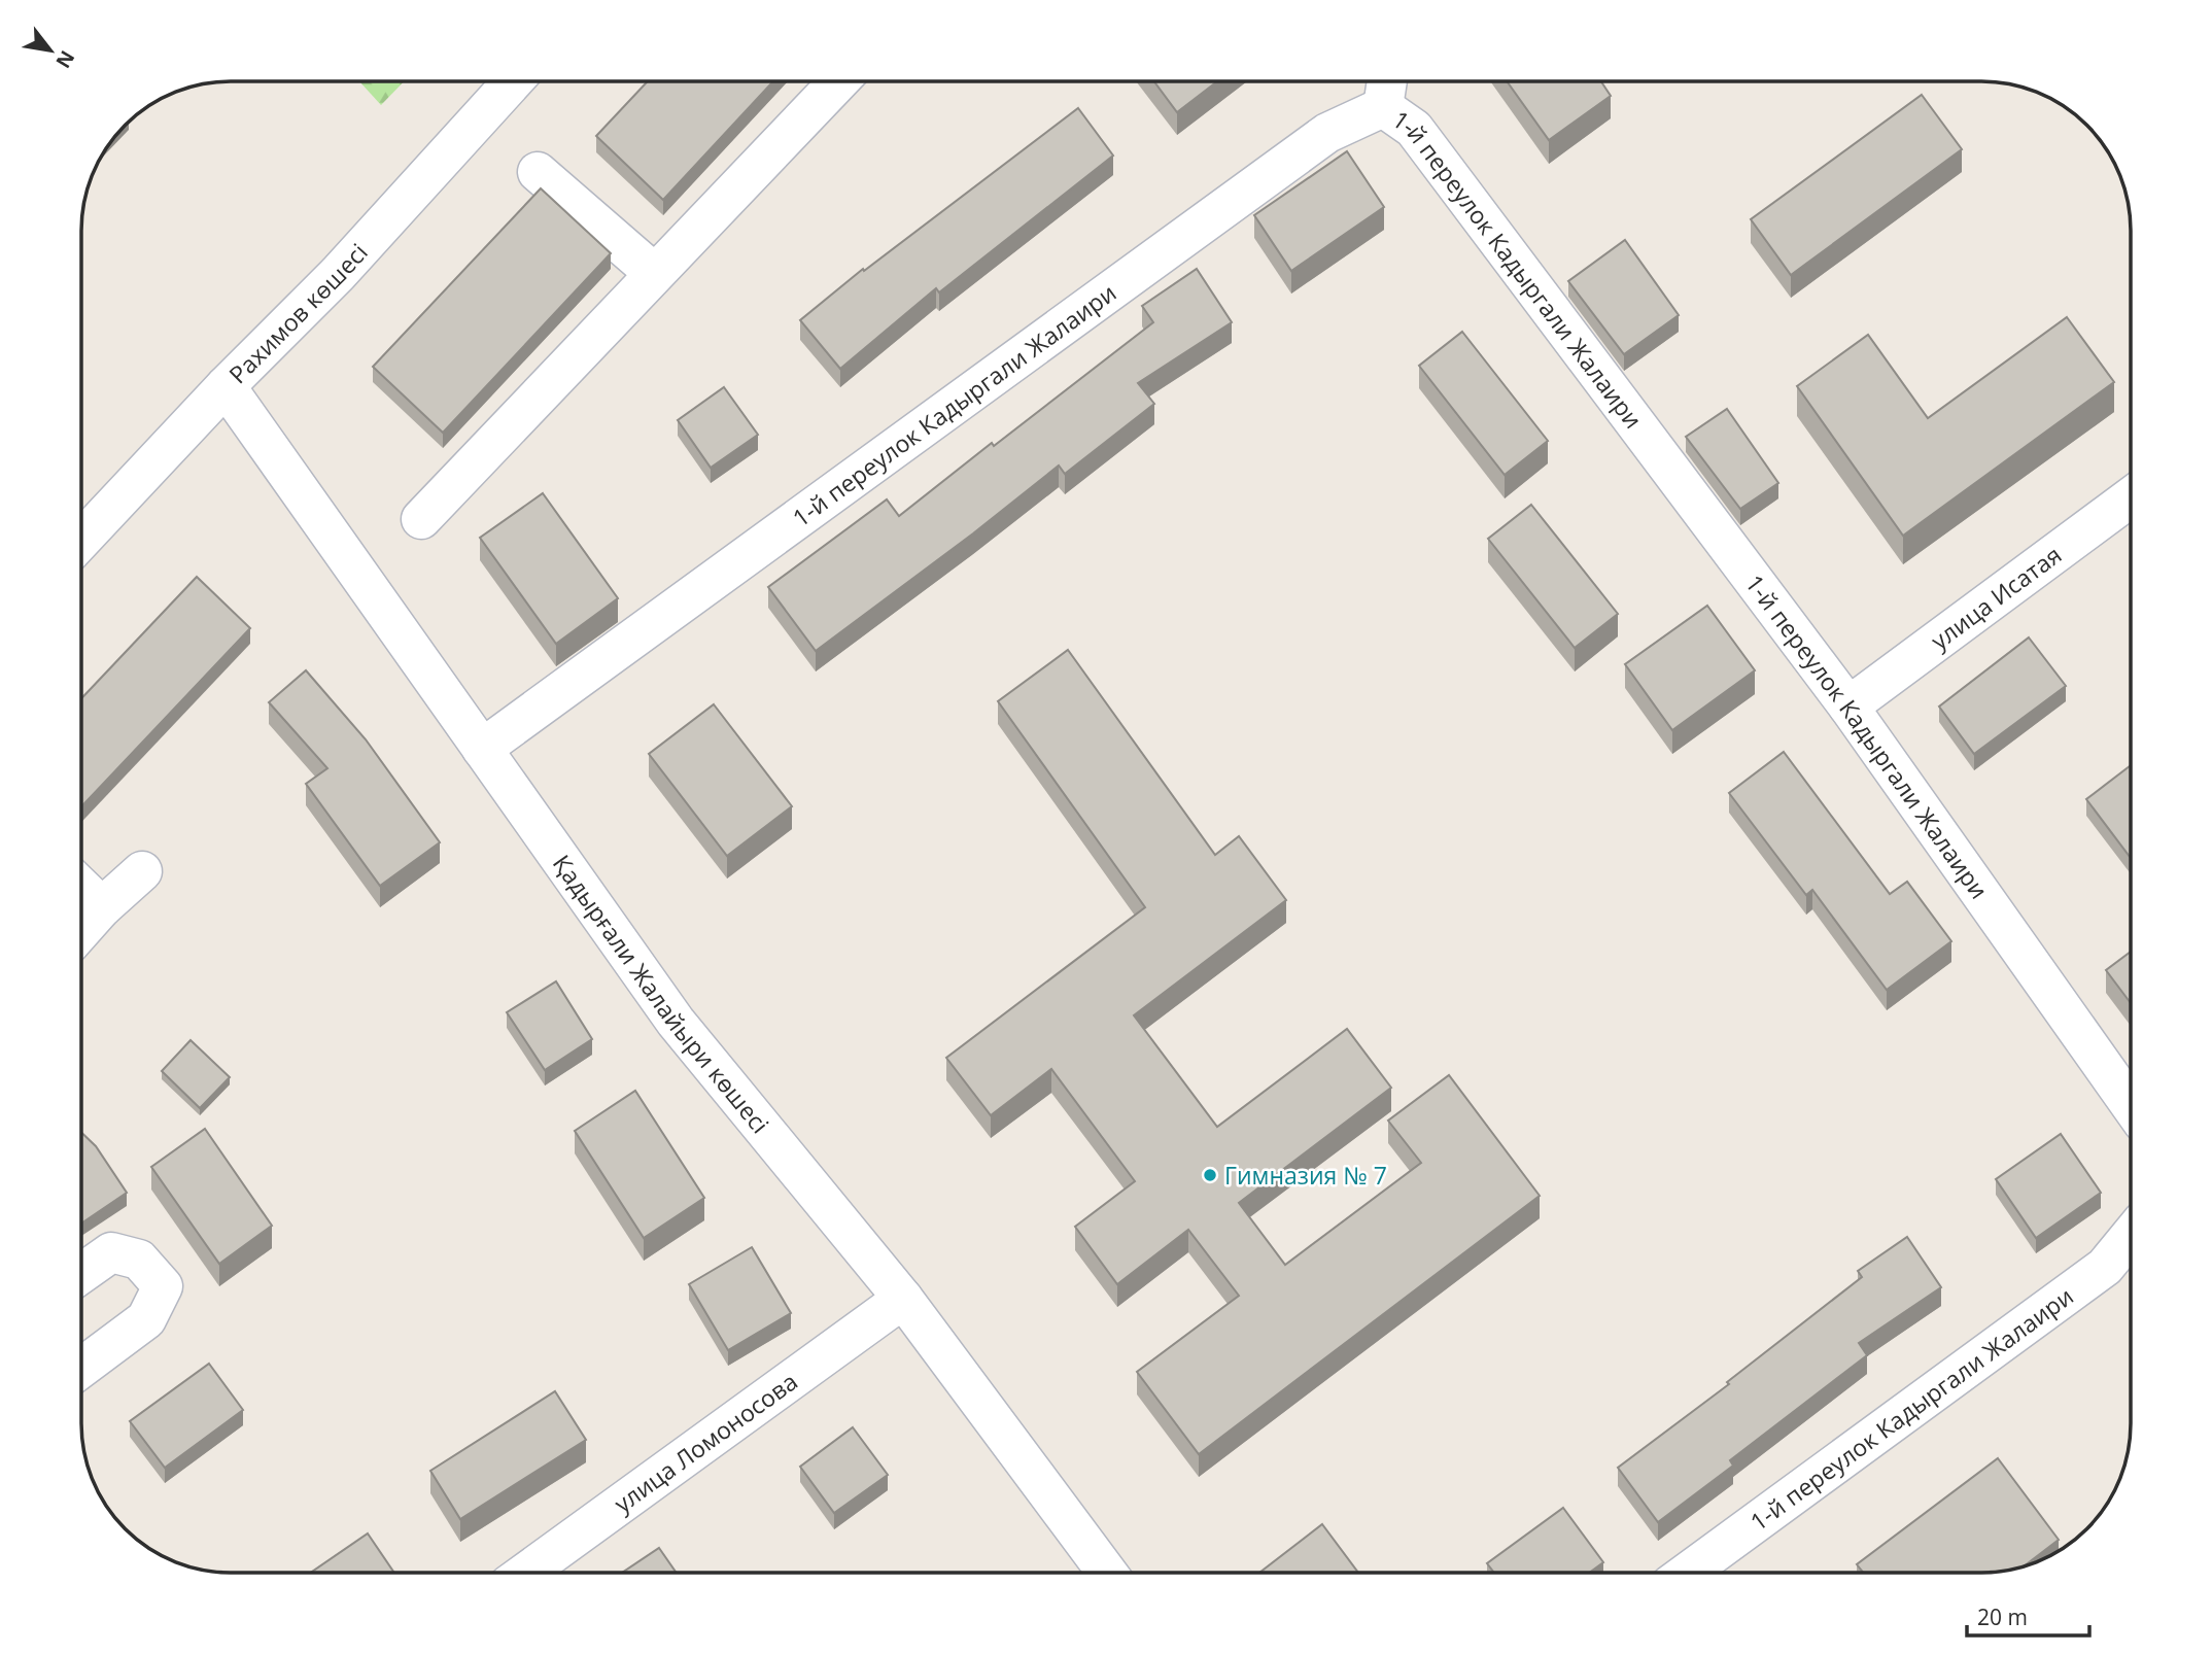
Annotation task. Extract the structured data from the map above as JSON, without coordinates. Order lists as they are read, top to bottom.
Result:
{
  "streets": {
    "street": [
      "1-й переулок Кадыргали Жалаири",
      "Рахимов көшесі",
      "улица Исатая",
      "Қадырғали Жалайыри көшесі",
      "улица Ломоносова"
    ]
  },
  "crossings": [
    ["1-й переулок Кадыргали Жалаири", "улица Исатая"],
    ["1-й переулок Кадыргали Жалаири", "Қадырғали Жалайыри көшесі"],
    ["Рахимов көшесі", "Қадырғали Жалайыри көшесі"],
    ["Қадырғали Жалайыри көшесі", "улица Ломоносова"]
  ],
  "places": ["Гимназия № 7"],
  "scale_bar": "20 m",
  "north": "bottom right"
}
